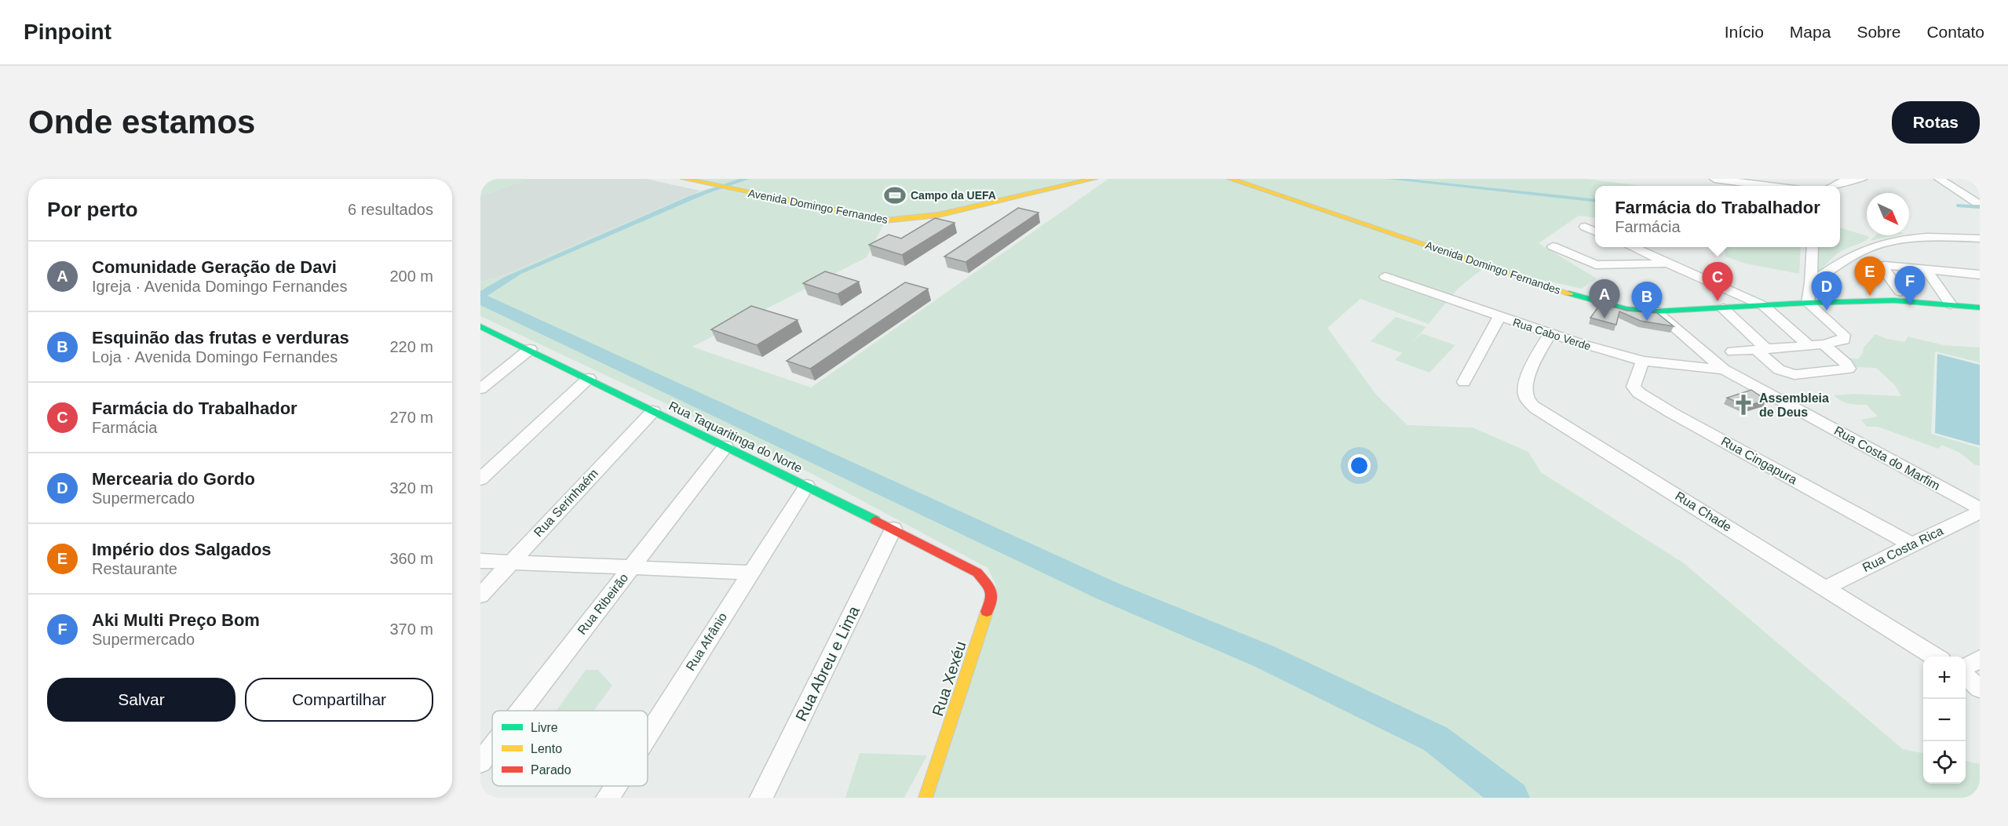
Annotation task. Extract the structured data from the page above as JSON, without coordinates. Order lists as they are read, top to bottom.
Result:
{
  "streets": {
    "main road": ["Avenida Domingo Fernandes", "Rua Taquaritinga do Norte", "Rua Xexéu"],
    "street": [
      "Rua Cabo Verde",
      "Rua Costa do Marfim",
      "Rua Cingapura",
      "Rua Serinhaém",
      "Rua Chade",
      "Rua Costa Rica",
      "Rua Ribeirão",
      "Rua Afrânio",
      "Rua Abreu e Lima"
    ]
  },
  "crossings": [
    ["Avenida Domingo Fernandes", "Rua Costa do Marfim"],
    ["Rua Cabo Verde", "Rua Costa do Marfim"],
    ["Rua Cabo Verde", "Rua Cingapura"],
    ["Rua Cabo Verde", "Rua Chade"],
    ["Rua Taquaritinga do Norte", "Rua Serinhaém"],
    ["Rua Taquaritinga do Norte", "Rua Ribeirão"],
    ["Rua Taquaritinga do Norte", "Rua Afrânio"],
    ["Rua Taquaritinga do Norte", "Rua Abreu e Lima"],
    ["Rua Taquaritinga do Norte", "Rua Xexéu"],
    ["Rua Cingapura", "Rua Costa Rica"],
    ["Rua Chade", "Rua Costa Rica"]
  ],
  "places": {
    "sports": ["Campo da UEFA"],
    "church": ["Assembleia de Deus"]
  },
  "legend": ["Livre", "Lento", "Parado"],
  "north": "bottom right",
  "page": {
    "header": "Pinpoint",
    "nav": [
      "Início",
      "Mapa",
      "Sobre",
      "Contato"
    ],
    "buttons": [
      "Rotas",
      ["Salvar", "Compartilhar"]
    ],
    "title": "Onde estamos",
    "heading": ["Por perto", "6 resultados"],
    "popup": ["Farmácia do Trabalhador", "Farmácia"],
    "list": [
      {
        "mark": "A",
        "name": "Comunidade Geração de Davi",
        "note": "Igreja · Avenida Domingo Fernandes",
        "value": "200 m"
      },
      {
        "mark": "B",
        "name": "Esquinão das frutas e verduras",
        "note": "Loja · Avenida Domingo Fernandes",
        "value": "220 m"
      },
      {
        "mark": "C",
        "name": "Farmácia do Trabalhador",
        "note": "Farmácia",
        "value": "270 m"
      },
      {
        "mark": "D",
        "name": "Mercearia do Gordo",
        "note": "Supermercado",
        "value": "320 m"
      },
      {
        "mark": "E",
        "name": "Império dos Salgados",
        "note": "Restaurante",
        "value": "360 m"
      },
      {
        "mark": "F",
        "name": "Aki Multi Preço Bom",
        "note": "Supermercado",
        "value": "370 m"
      }
    ],
    "pins": [
      "E",
      "C",
      "F",
      "D",
      "A",
      "B"
    ],
    "map_buttons": ["+", "−"]
  }
}
